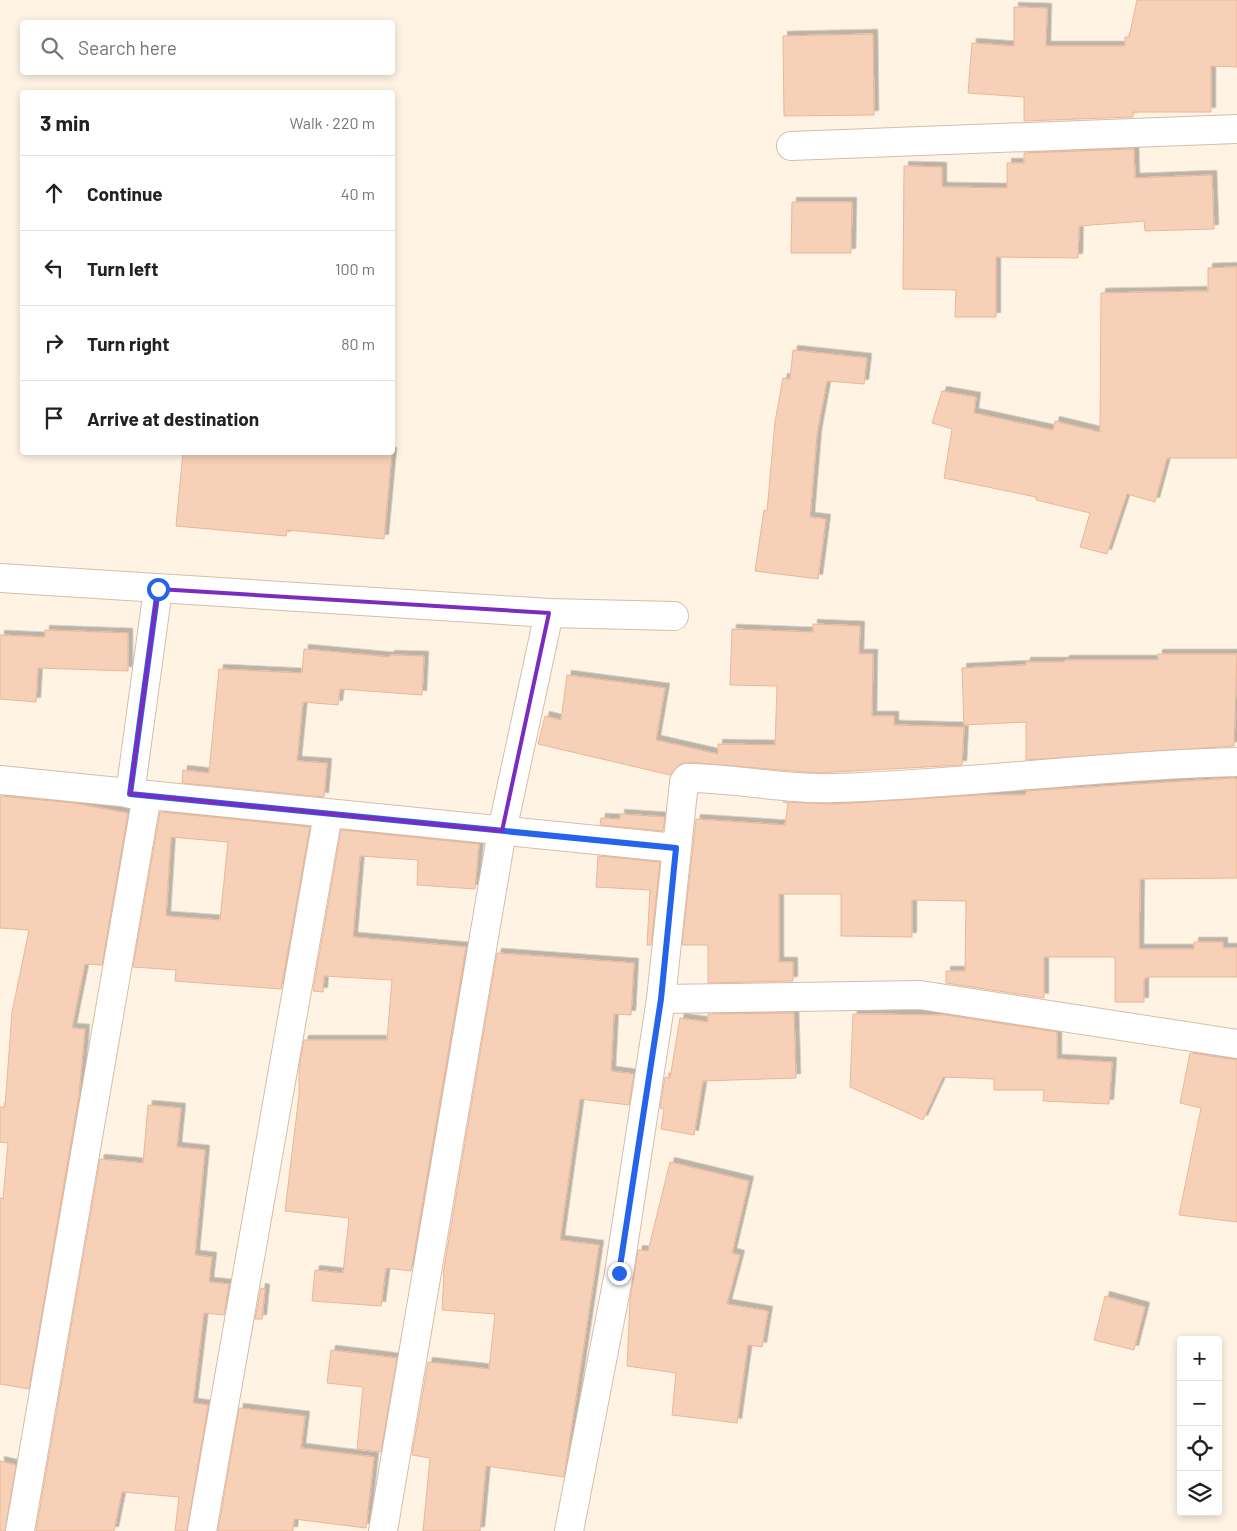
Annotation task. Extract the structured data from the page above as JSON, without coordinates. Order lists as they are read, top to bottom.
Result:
{
  "page": {
    "search": "Search here",
    "heading": ["3 min", "Walk · 220 m"],
    "list": [
      ["Continue", "40 m"],
      ["Turn left", "100 m"],
      ["Turn right", "80 m"],
      "Arrive at destination"
    ],
    "map_buttons": ["+", "−"]
  }
}
